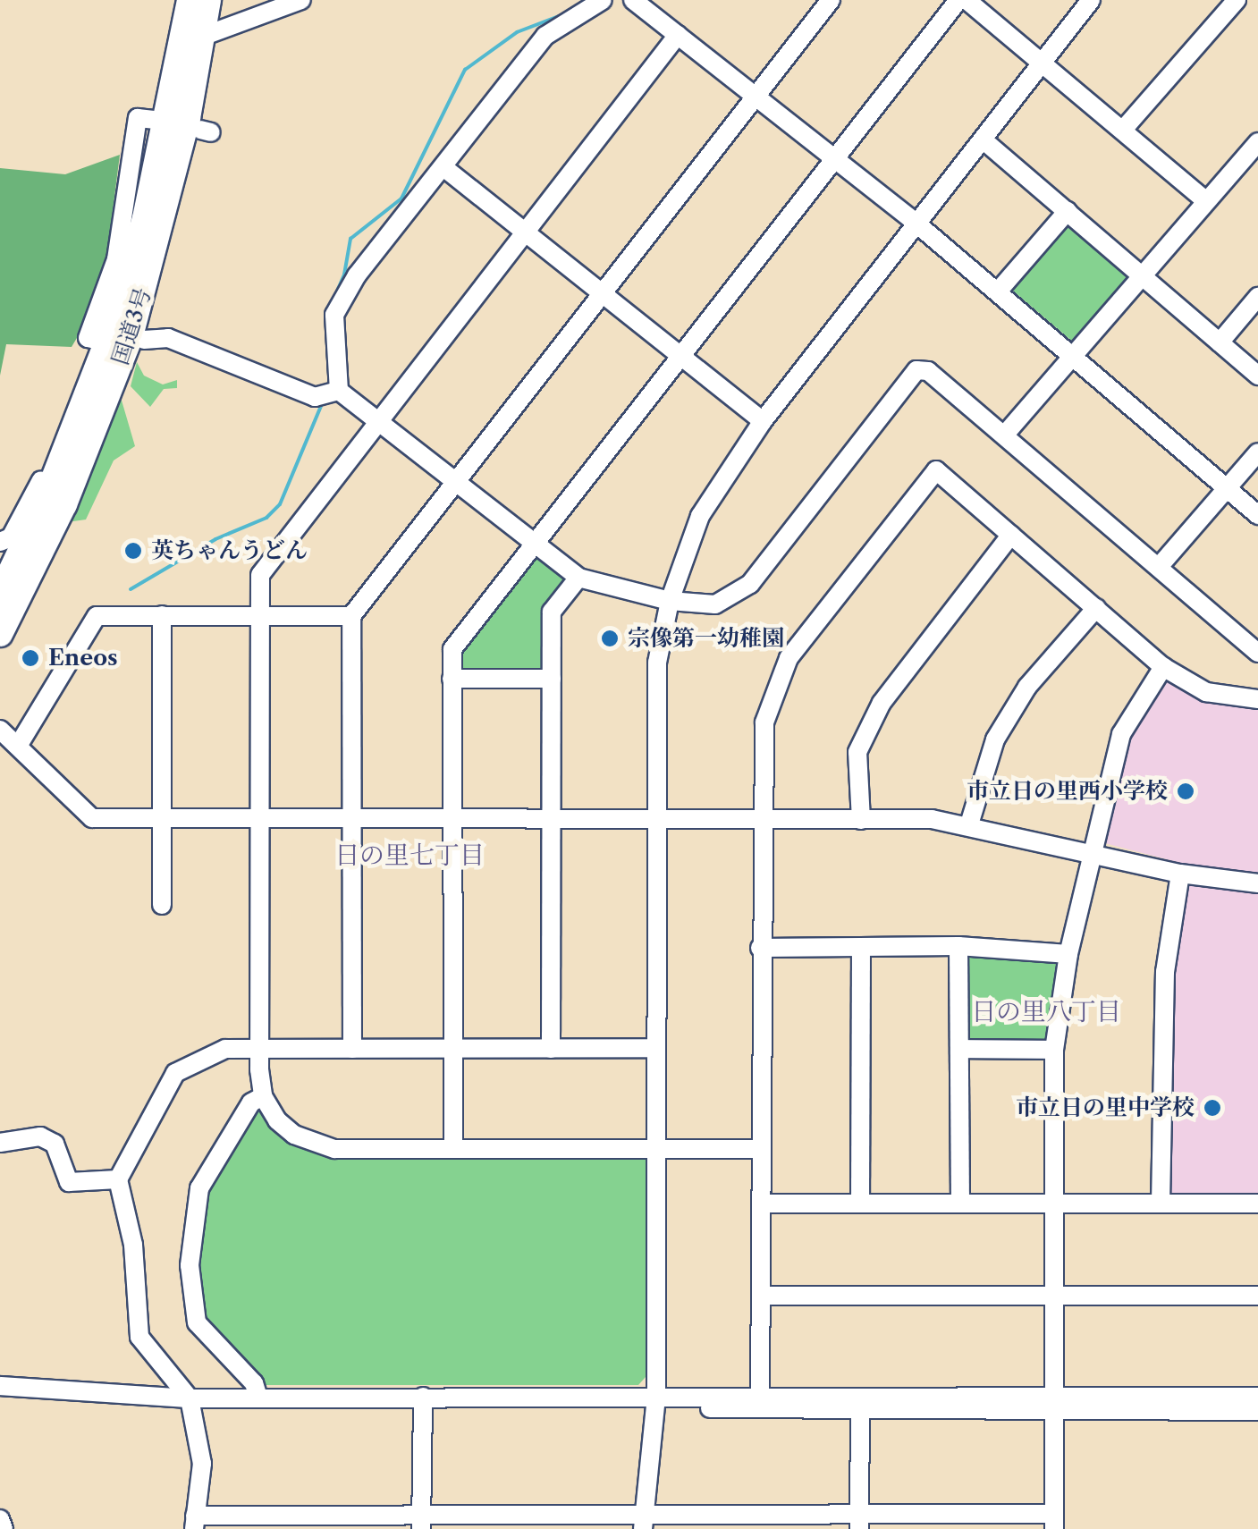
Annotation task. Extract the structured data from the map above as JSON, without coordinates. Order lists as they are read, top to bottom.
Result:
{
  "streets": {
    "highway": ["国道3号"]
  },
  "districts": ["日の里七丁目", "日の里八丁目"],
  "places": [
    "英ちゃんうどん",
    "宗像第一幼稚園",
    "Eneos",
    "市立日の里西小学校",
    "市立日の里中学校"
  ]
}
